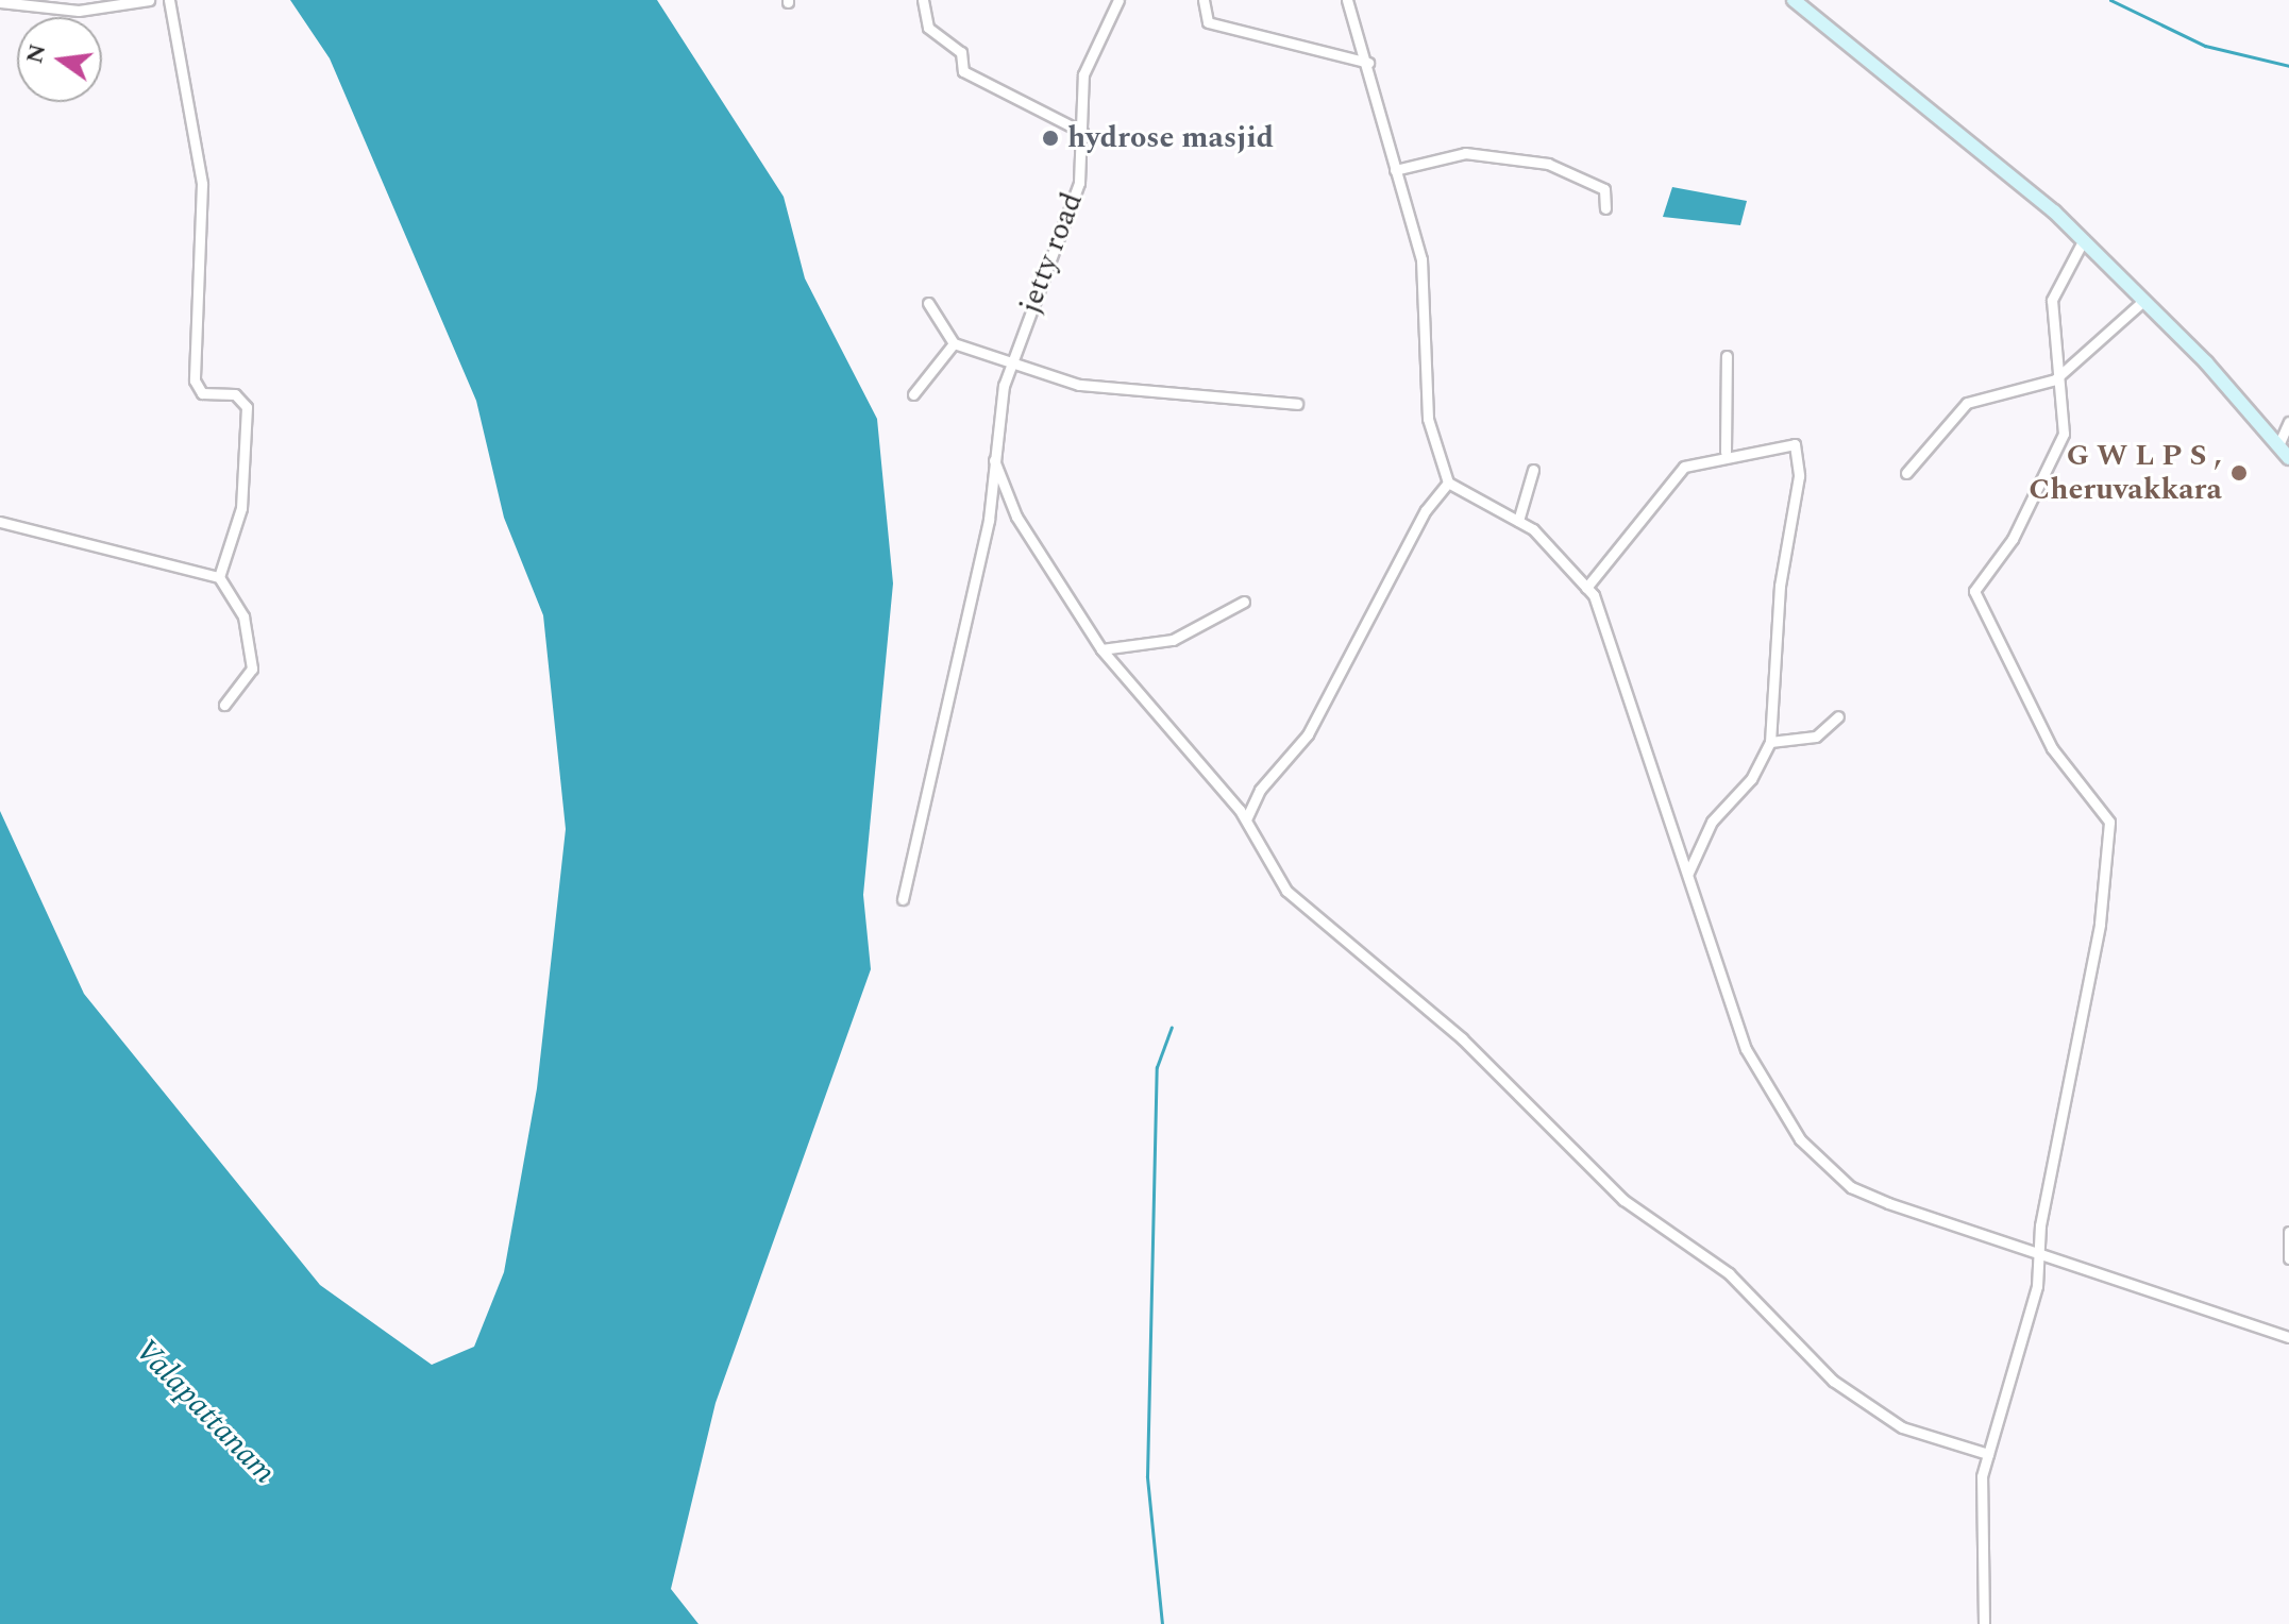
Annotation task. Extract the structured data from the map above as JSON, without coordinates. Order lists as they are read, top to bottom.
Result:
{
  "streets": {
    "street": ["jetty road"]
  },
  "water": ["Valapattanam"],
  "places": ["hydrose masjid", "G W L P S , Cheruvakkara"],
  "north": "left"
}
